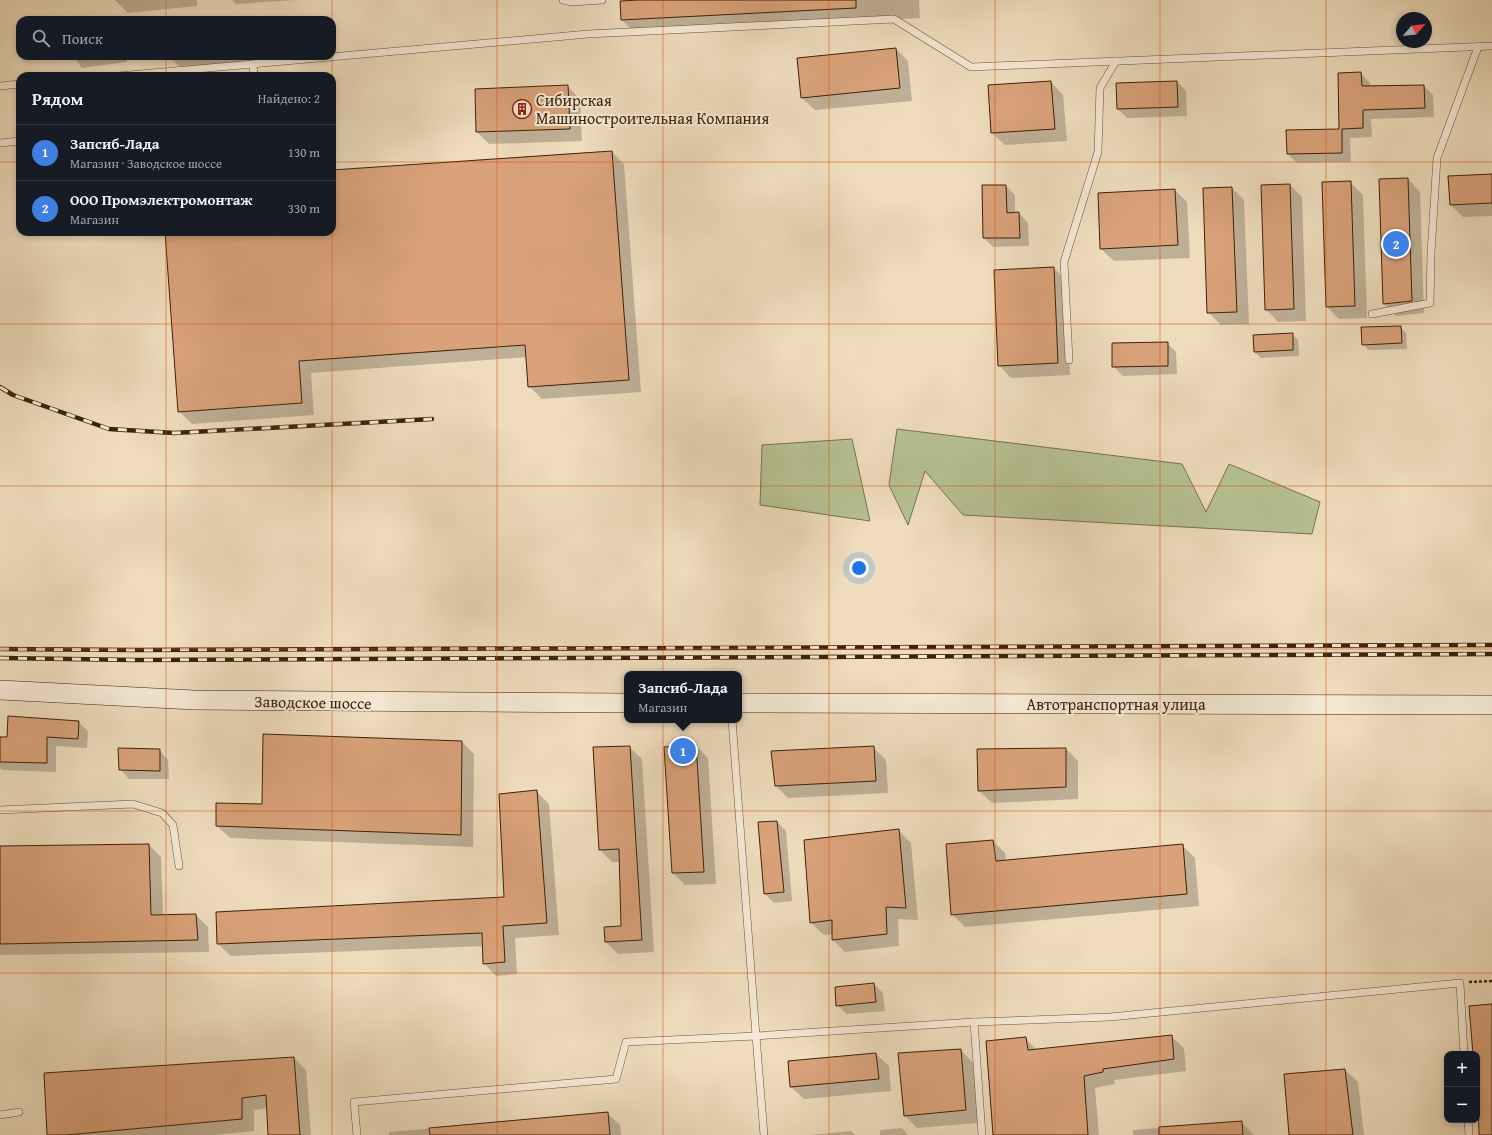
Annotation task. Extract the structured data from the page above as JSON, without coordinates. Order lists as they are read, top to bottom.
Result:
{
  "streets": {
    "main road": ["Заводское шоссе", "Автотранспортная улица"]
  },
  "places": {
    "building": ["Сибирская Машиностроительная Компания"]
  },
  "north": "top right",
  "page": {
    "search": "Поиск",
    "heading": ["Рядом", "Найдено: 2"],
    "list": [
      {
        "mark": "1",
        "name": "Запсиб-Лада",
        "note": "Магазин · Заводское шоссе",
        "value": "130 m"
      },
      {
        "mark": "2",
        "name": "ООО Промэлектромонтаж",
        "note": "Магазин",
        "value": "330 m"
      }
    ],
    "pins": ["2", "1"],
    "popup": ["Запсиб-Лада", "Магазин"],
    "map_buttons": ["+", "−"]
  }
}
